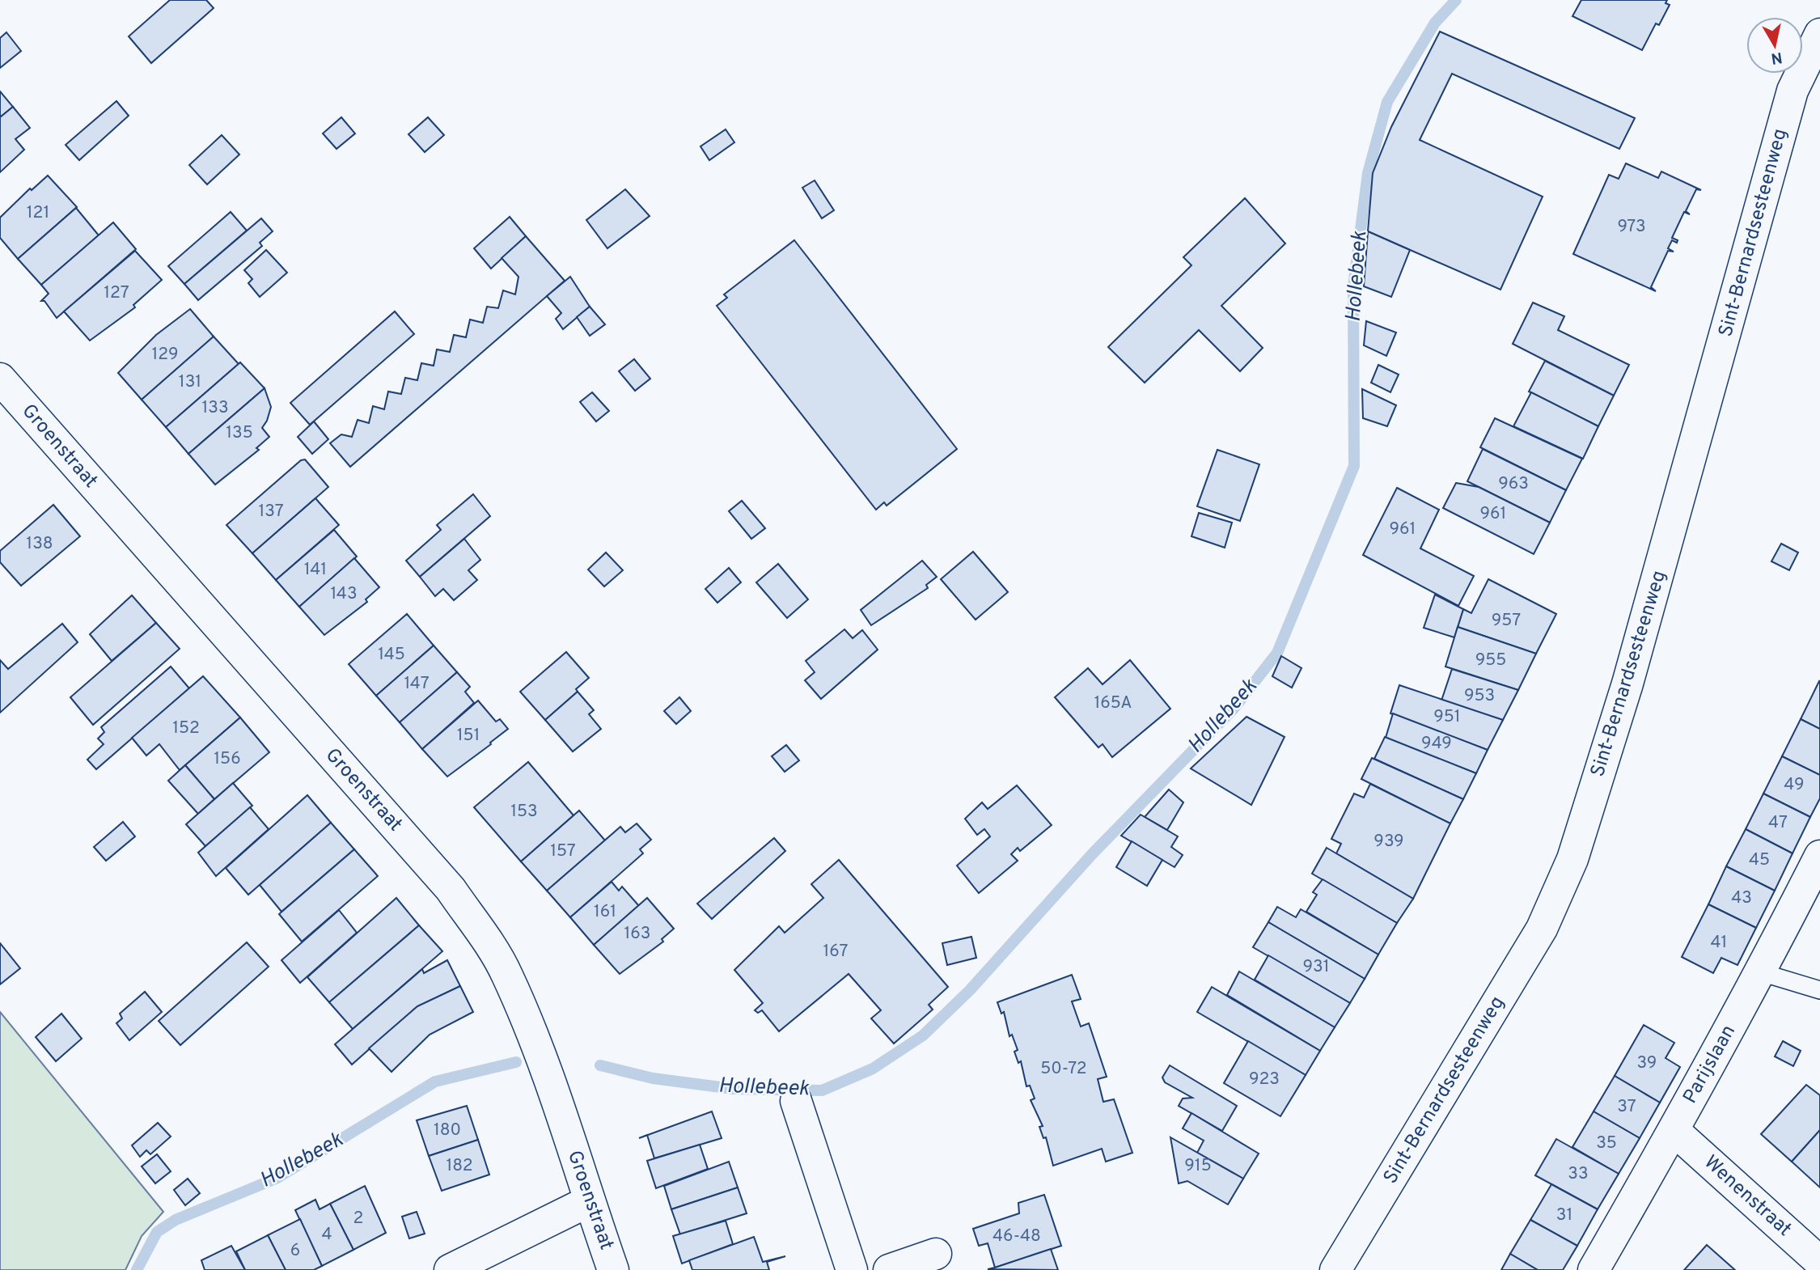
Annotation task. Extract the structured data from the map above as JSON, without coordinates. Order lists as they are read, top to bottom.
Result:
{
  "streets": {
    "street": [
      "Sint-Bernardsesteenweg",
      "Groenstraat",
      "Parijslaan",
      "Wenenstraat"
    ]
  },
  "crossings": [
    ["Parijslaan", "Wenenstraat"]
  ],
  "water": ["Hollebeek"],
  "house_numbers": [
    "121",
    "973",
    "127",
    "129",
    "131",
    "133",
    "135",
    "963",
    "137",
    "961",
    "961",
    "138",
    "141",
    "143",
    "957",
    "145",
    "955",
    "147",
    "953",
    "165A",
    "951",
    "152",
    "151",
    "949",
    "156",
    "49",
    "153",
    "47",
    "939",
    "157",
    "45",
    "43",
    "161",
    "163",
    "41",
    "167",
    "931",
    "39",
    "50-72",
    "923",
    "37",
    "180",
    "35",
    "182",
    "915",
    "33",
    "31",
    "2",
    "4",
    "46-48",
    "6"
  ],
  "north": "bottom"
}
